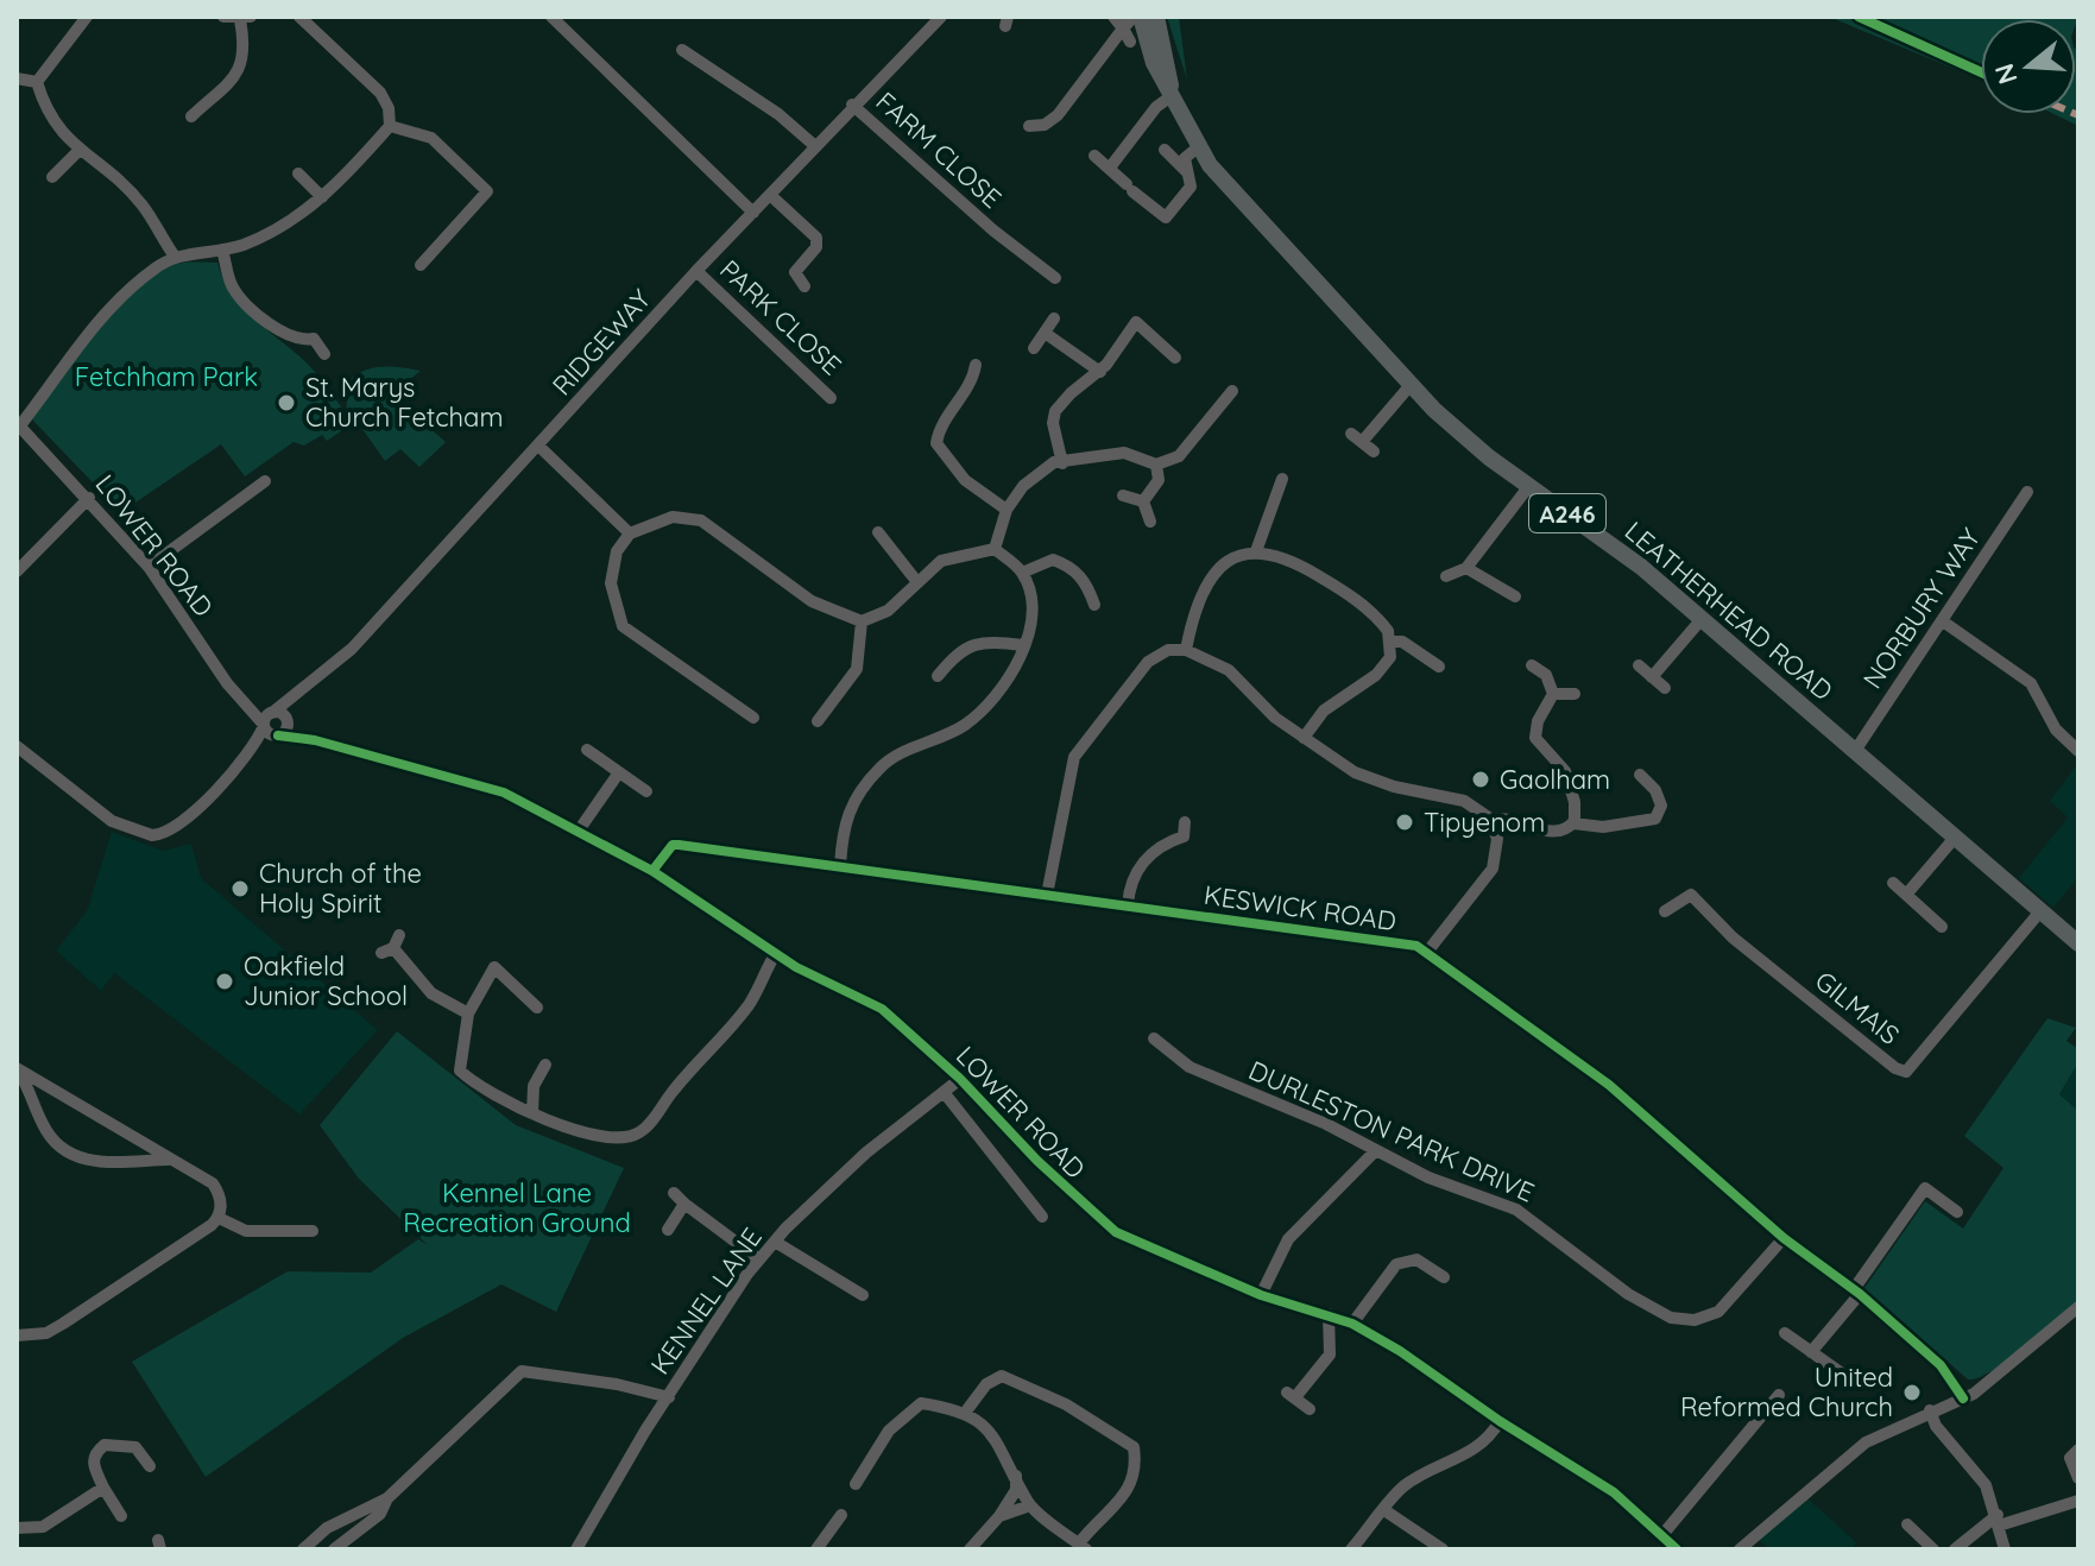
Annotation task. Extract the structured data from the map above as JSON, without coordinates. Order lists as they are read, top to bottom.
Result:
{
  "streets": {
    "main road": ["A246", "LEATHERHEAD ROAD"],
    "street": [
      "FARM CLOSE",
      "PARK CLOSE",
      "RIDGEWAY",
      "LOWER ROAD",
      "NORBURY WAY",
      "KESWICK ROAD",
      "GILMAIS",
      "DURLESTON PARK DRIVE",
      "KENNEL LANE"
    ]
  },
  "crossings": [
    ["FARM CLOSE", "RIDGEWAY"],
    ["PARK CLOSE", "RIDGEWAY"],
    ["RIDGEWAY", "LOWER ROAD"],
    ["A246", "LEATHERHEAD ROAD"],
    ["LOWER ROAD", "KESWICK ROAD"],
    ["LOWER ROAD", "KENNEL LANE"],
    ["NORBURY WAY", "LEATHERHEAD ROAD"],
    ["LEATHERHEAD ROAD", "GILMAIS"],
    ["KESWICK ROAD", "DURLESTON PARK DRIVE"]
  ],
  "parks": ["Fetchham Park", "Kennel Lane Recreation Ground"],
  "places": [
    "St. Marys Church Fetcham",
    "Gaolham",
    "Tipyenom",
    "Church of the Holy Spirit",
    "Oakfield Junior School",
    "United Reformed Church"
  ],
  "north": "left"
}
